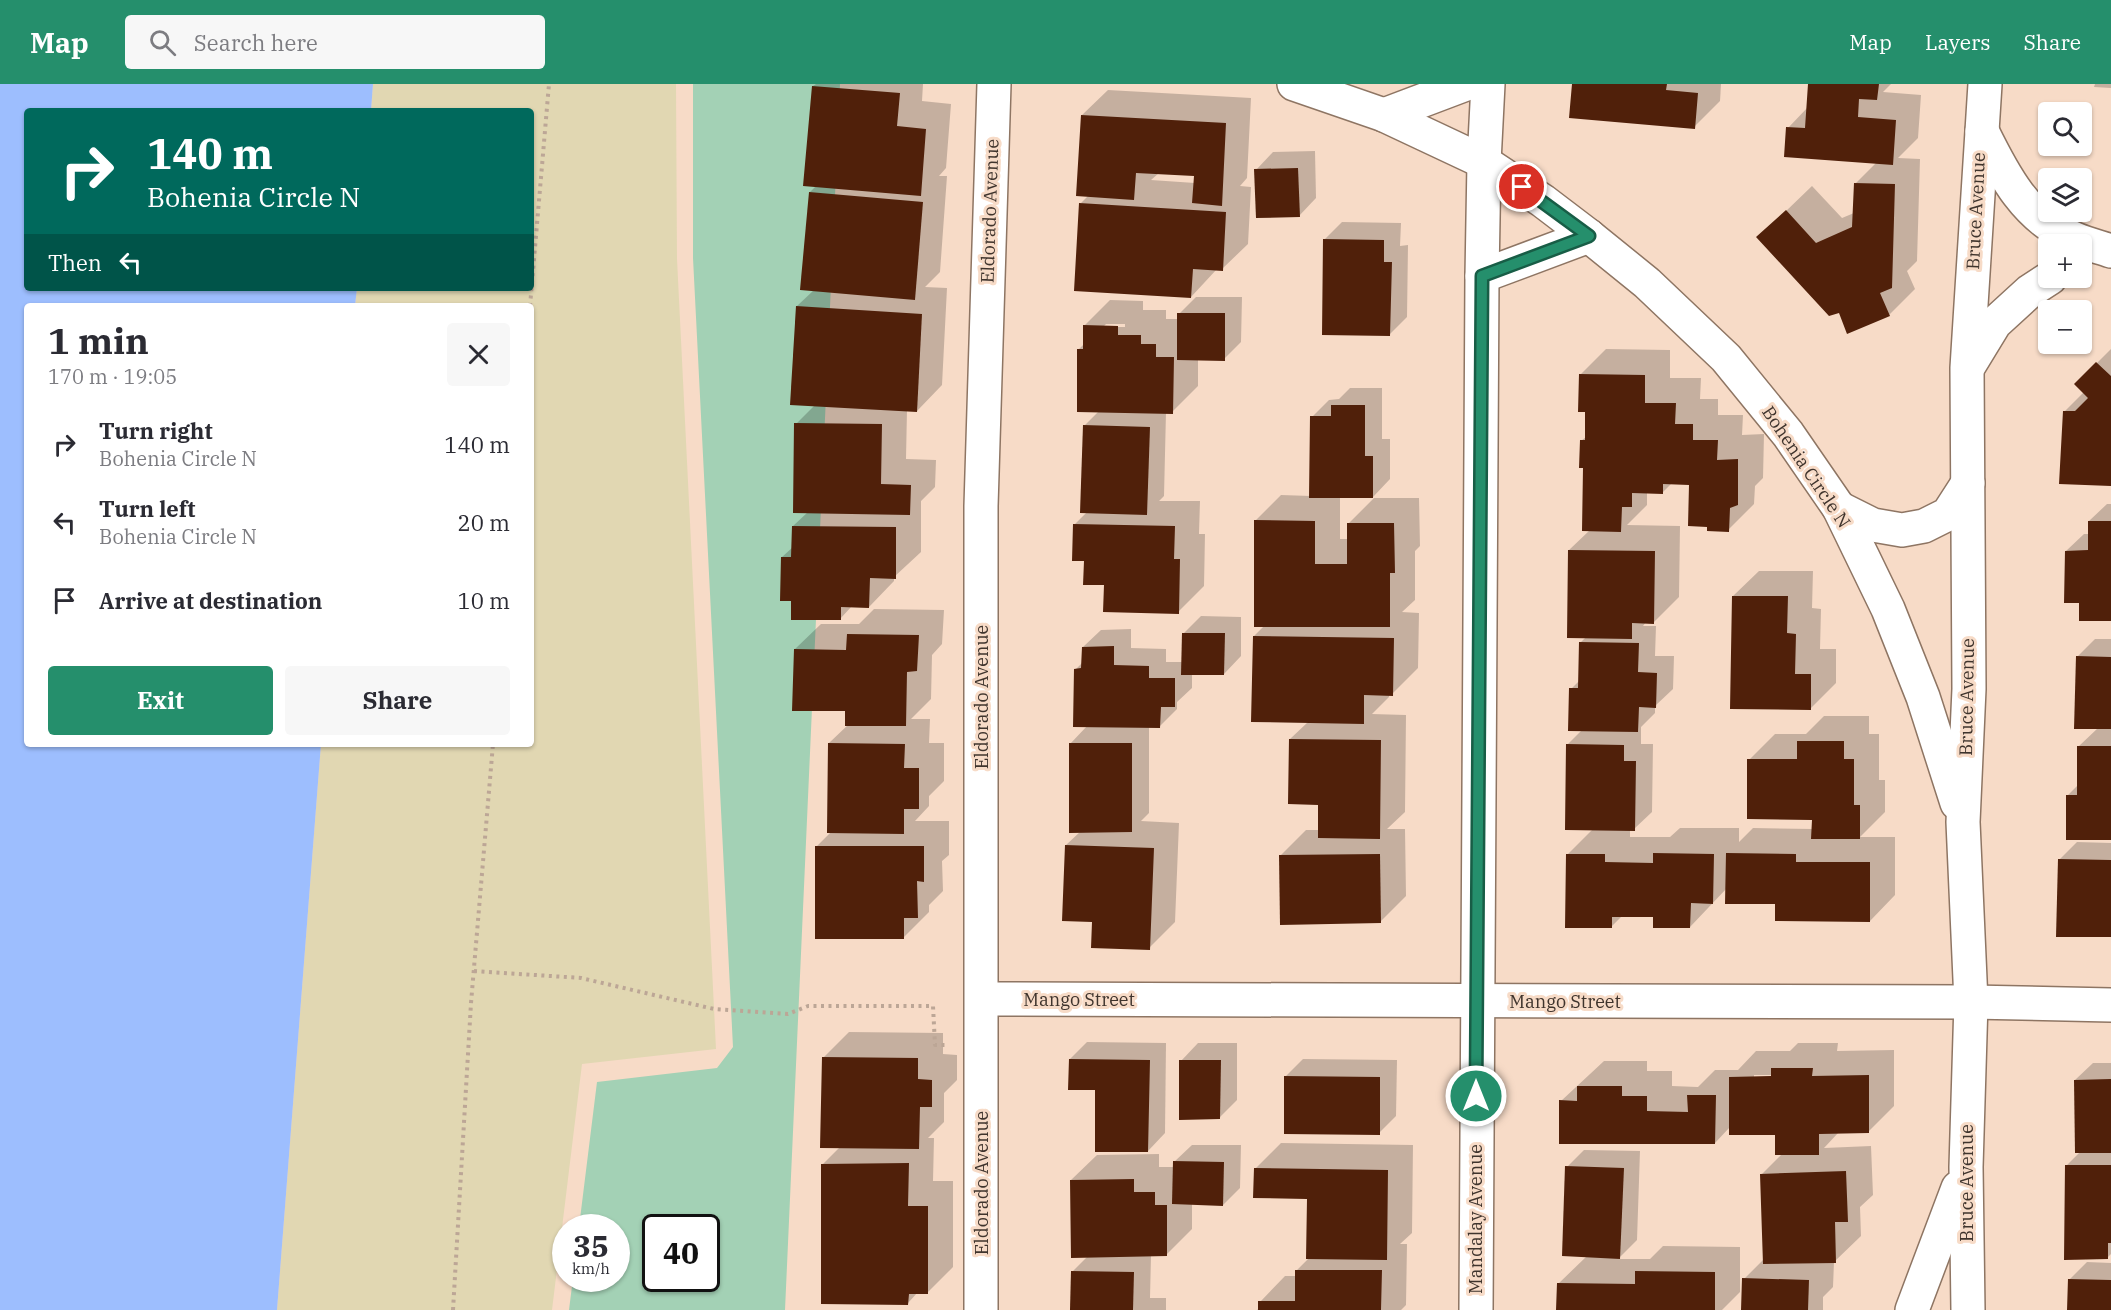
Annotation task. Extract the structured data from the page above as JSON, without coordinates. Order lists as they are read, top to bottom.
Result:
{
  "streets": {
    "street": [
      "Eldorado Avenue",
      "Bruce Avenue",
      "Bohenia Circle N",
      "Mango Street",
      "Mandalay Avenue"
    ]
  },
  "crossings": [
    ["Eldorado Avenue", "Mango Street"],
    ["Bruce Avenue", "Bohenia Circle N"],
    ["Bruce Avenue", "Mango Street"],
    ["Bohenia Circle N", "Mandalay Avenue"],
    ["Mango Street", "Mandalay Avenue"]
  ],
  "page": {
    "header": "Map",
    "search": "Search here",
    "nav": ["Map", "Layers", "Share"],
    "map_buttons": ["+", "−"],
    "turn": ["140 m", "Bohenia Circle N"],
    "then": "Then",
    "heading": ["1 min", "170 m · 19:05"],
    "list": [
      {
        "name": "Turn right",
        "note": "Bohenia Circle N",
        "value": "140 m"
      },
      {
        "name": "Turn left",
        "note": "Bohenia Circle N",
        "value": "20 m"
      },
      {
        "name": "Arrive at destination",
        "value": "10 m"
      }
    ],
    "buttons": ["Exit", "Share"],
    "speed": "35 km/h",
    "limit": "40"
  }
}
